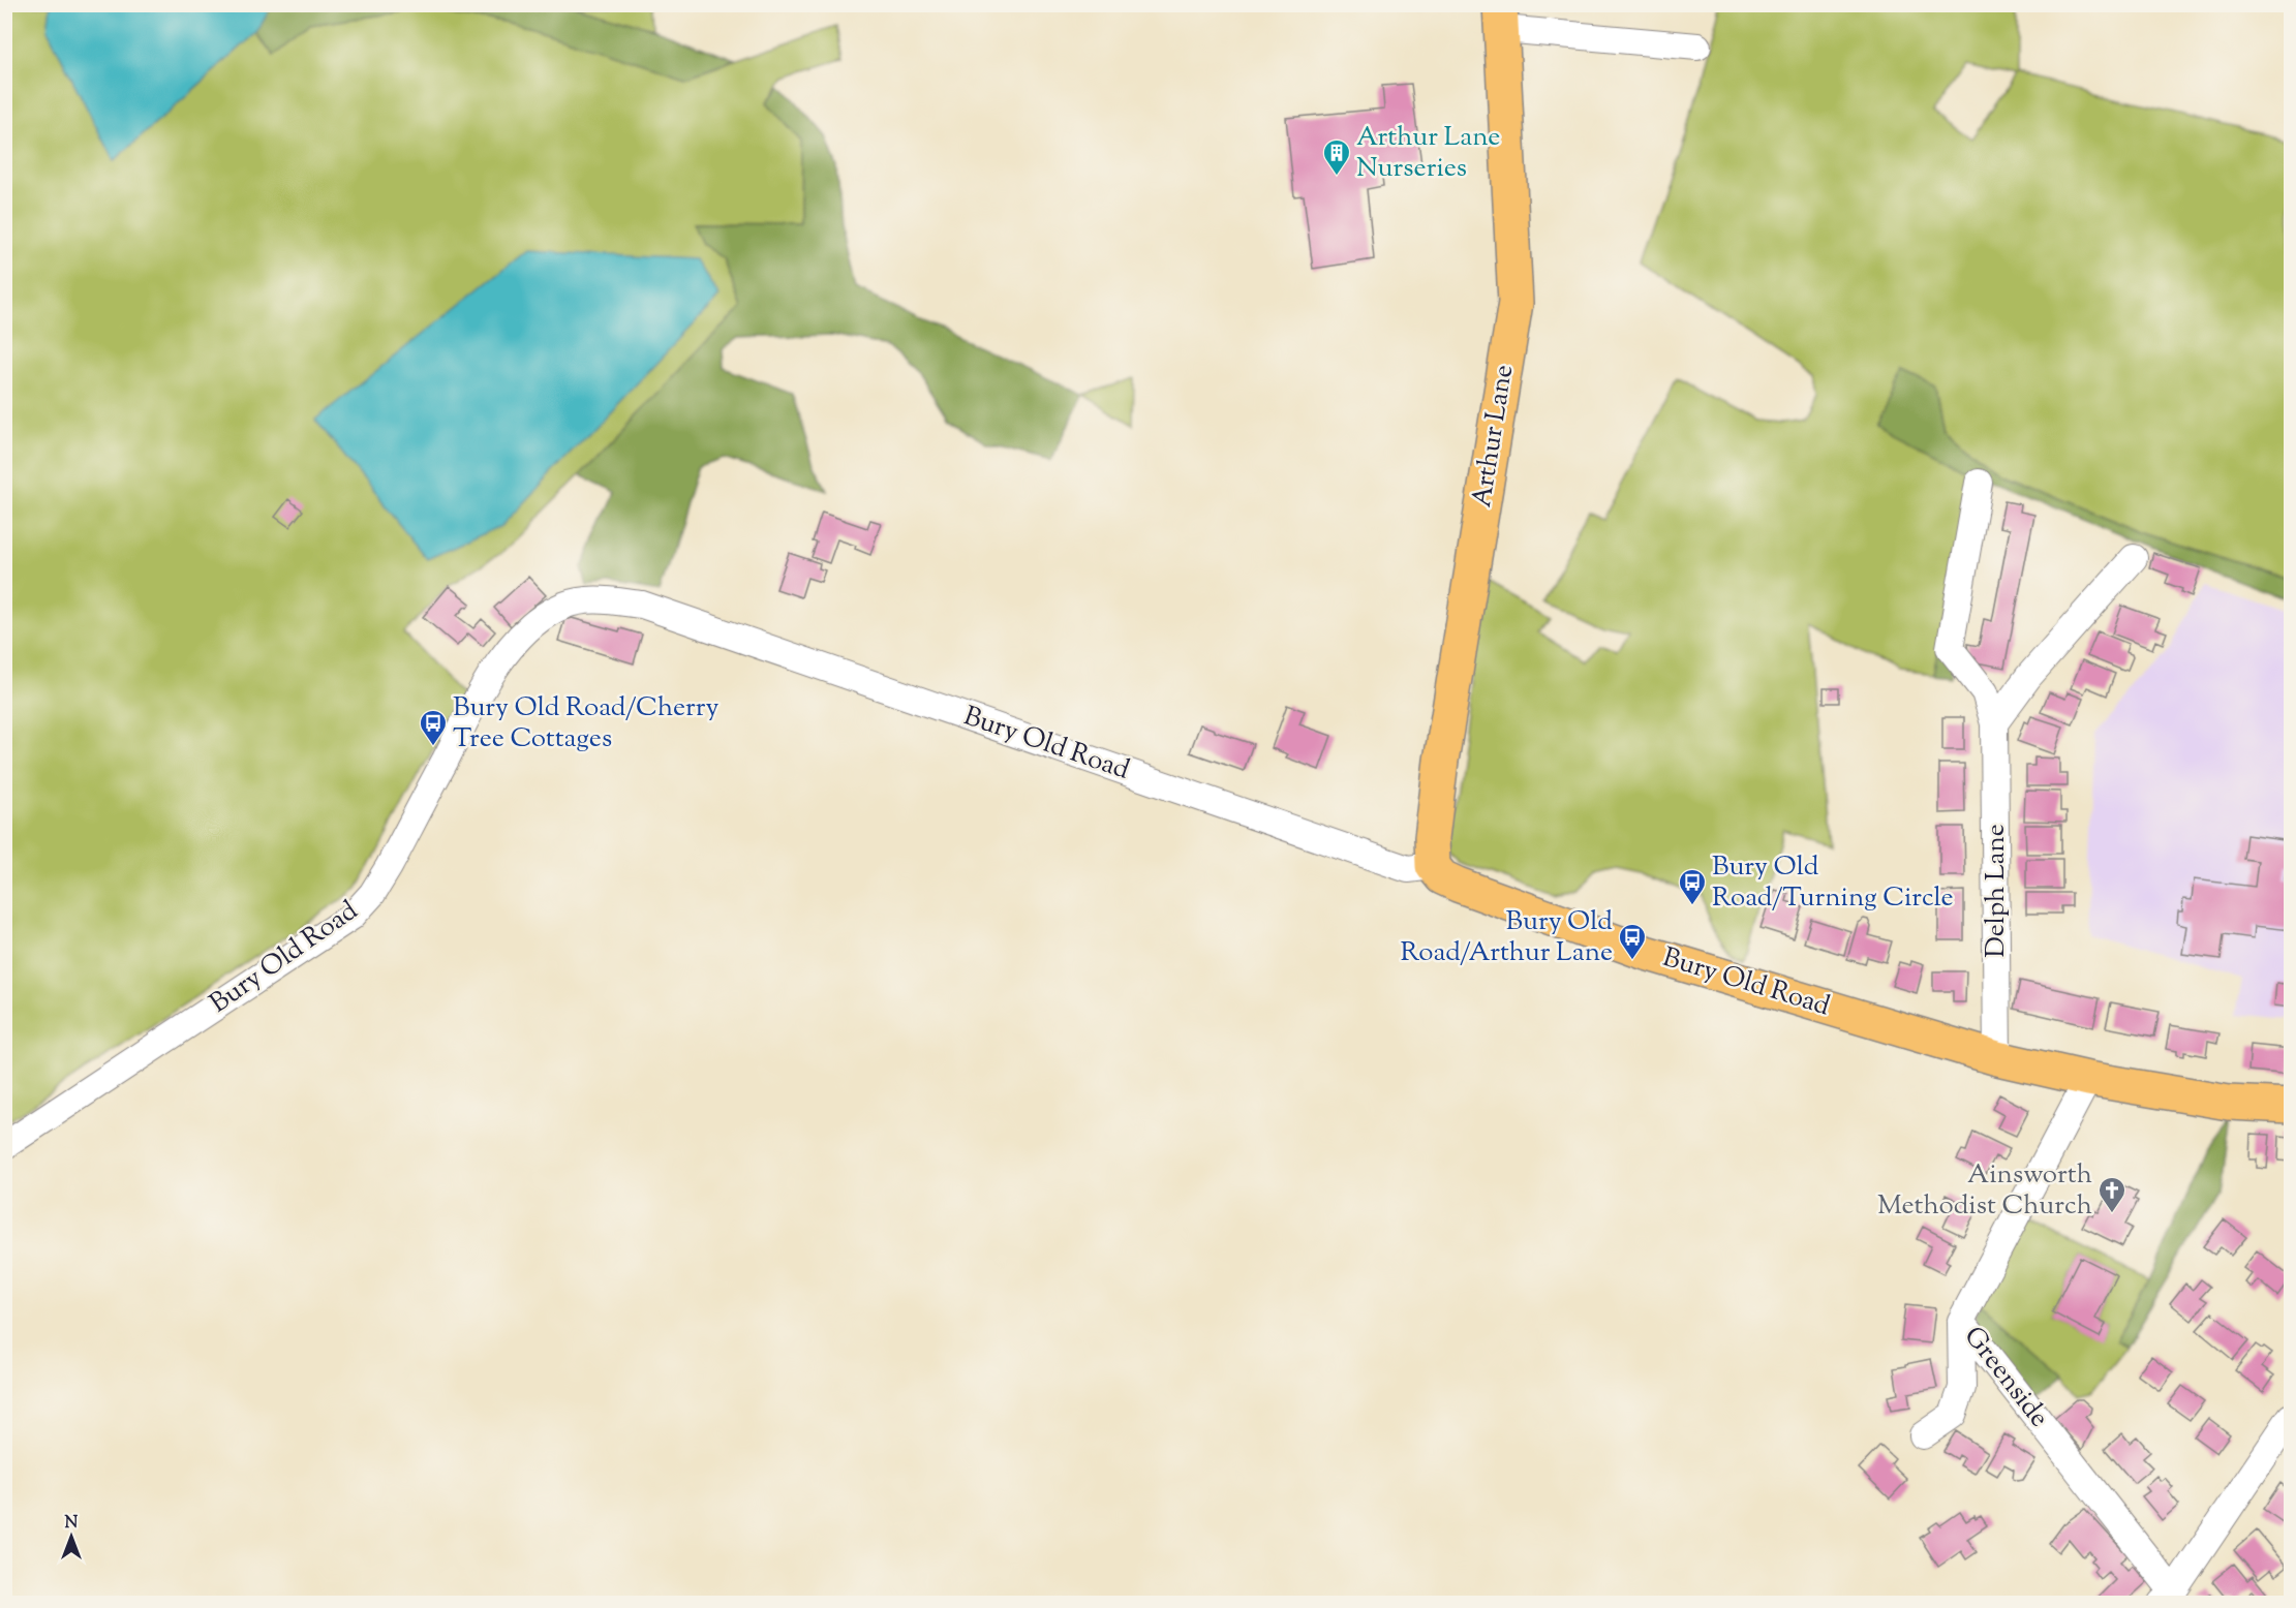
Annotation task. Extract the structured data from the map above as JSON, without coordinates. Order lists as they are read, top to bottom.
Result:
{
  "streets": {
    "main road": ["Arthur Lane", "Bury Old Road"],
    "street": ["Delph Lane", "Greenside"]
  },
  "crossings": [
    ["Arthur Lane", "Bury Old Road"],
    ["Bury Old Road", "Delph Lane"],
    ["Bury Old Road", "Greenside"]
  ],
  "places": {
    "building": ["Arthur Lane Nurseries"],
    "bus stop": ["Bury Old Road/Cherry Tree Cottages", "Bury Old Road/Turning Circle", "Bury Old Road/Arthur Lane"],
    "church": ["Ainsworth Methodist Church"]
  },
  "north": "top"
}
